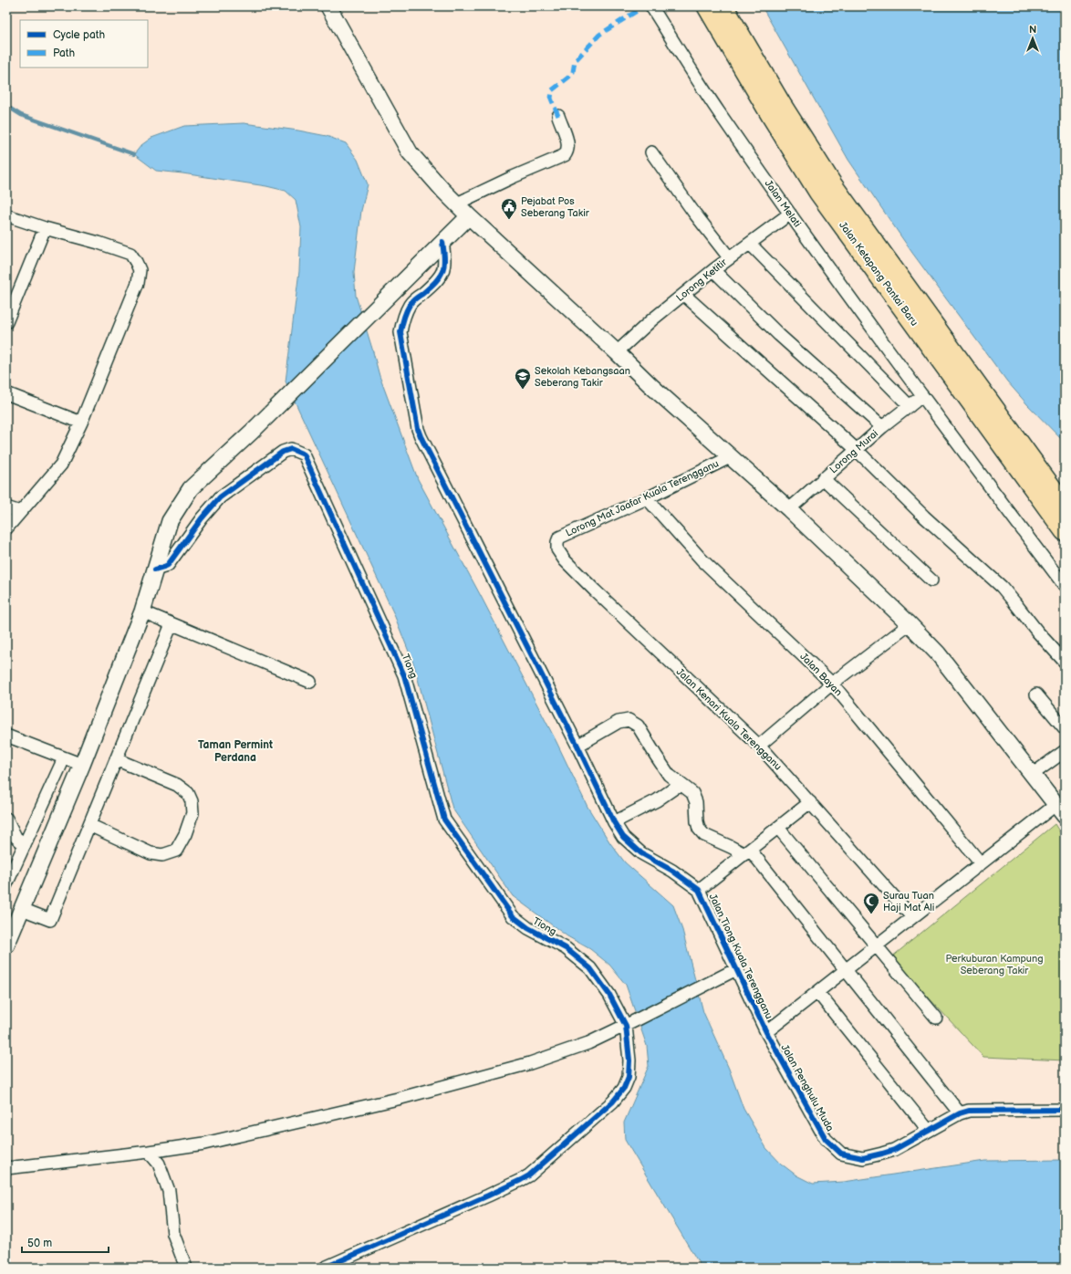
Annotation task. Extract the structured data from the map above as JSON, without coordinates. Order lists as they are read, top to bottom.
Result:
{
  "streets": {
    "main road": ["Jalan Ketapang Pantai Baru"],
    "street": [
      "Jalan Melati",
      "Lorong Ketitir",
      "Lorong Murai",
      "Lorong Mat Jaafar Kuala Terengganu",
      "Tiong",
      "Jalan Bayan",
      "Jalan Kenari Kuala Terengganu",
      "Jalan Tiong Kuala Terengganu",
      "Jalan Penghulu Muda"
    ]
  },
  "crossings": [
    ["Jalan Melati", "Lorong Ketitir"],
    ["Jalan Melati", "Lorong Murai"],
    ["Lorong Mat Jaafar Kuala Terengganu", "Jalan Bayan"],
    ["Lorong Mat Jaafar Kuala Terengganu", "Jalan Kenari Kuala Terengganu"],
    ["Jalan Kenari Kuala Terengganu", "Jalan Tiong Kuala Terengganu"],
    ["Jalan Tiong Kuala Terengganu", "Jalan Penghulu Muda"]
  ],
  "districts": ["Taman Permint Perdana"],
  "parks": ["Perkuburan Kampung Seberang Takir"],
  "places": {
    "public building": ["Pejabat Pos Seberang Takir"],
    "school or university": ["Sekolah Kebangsaan Seberang Takir"],
    "mosque": ["Surau Tuan Haji Mat Ali"]
  },
  "legend": ["Cycle path", "Path"],
  "scale_bar": "50 m",
  "north": "top"
}
